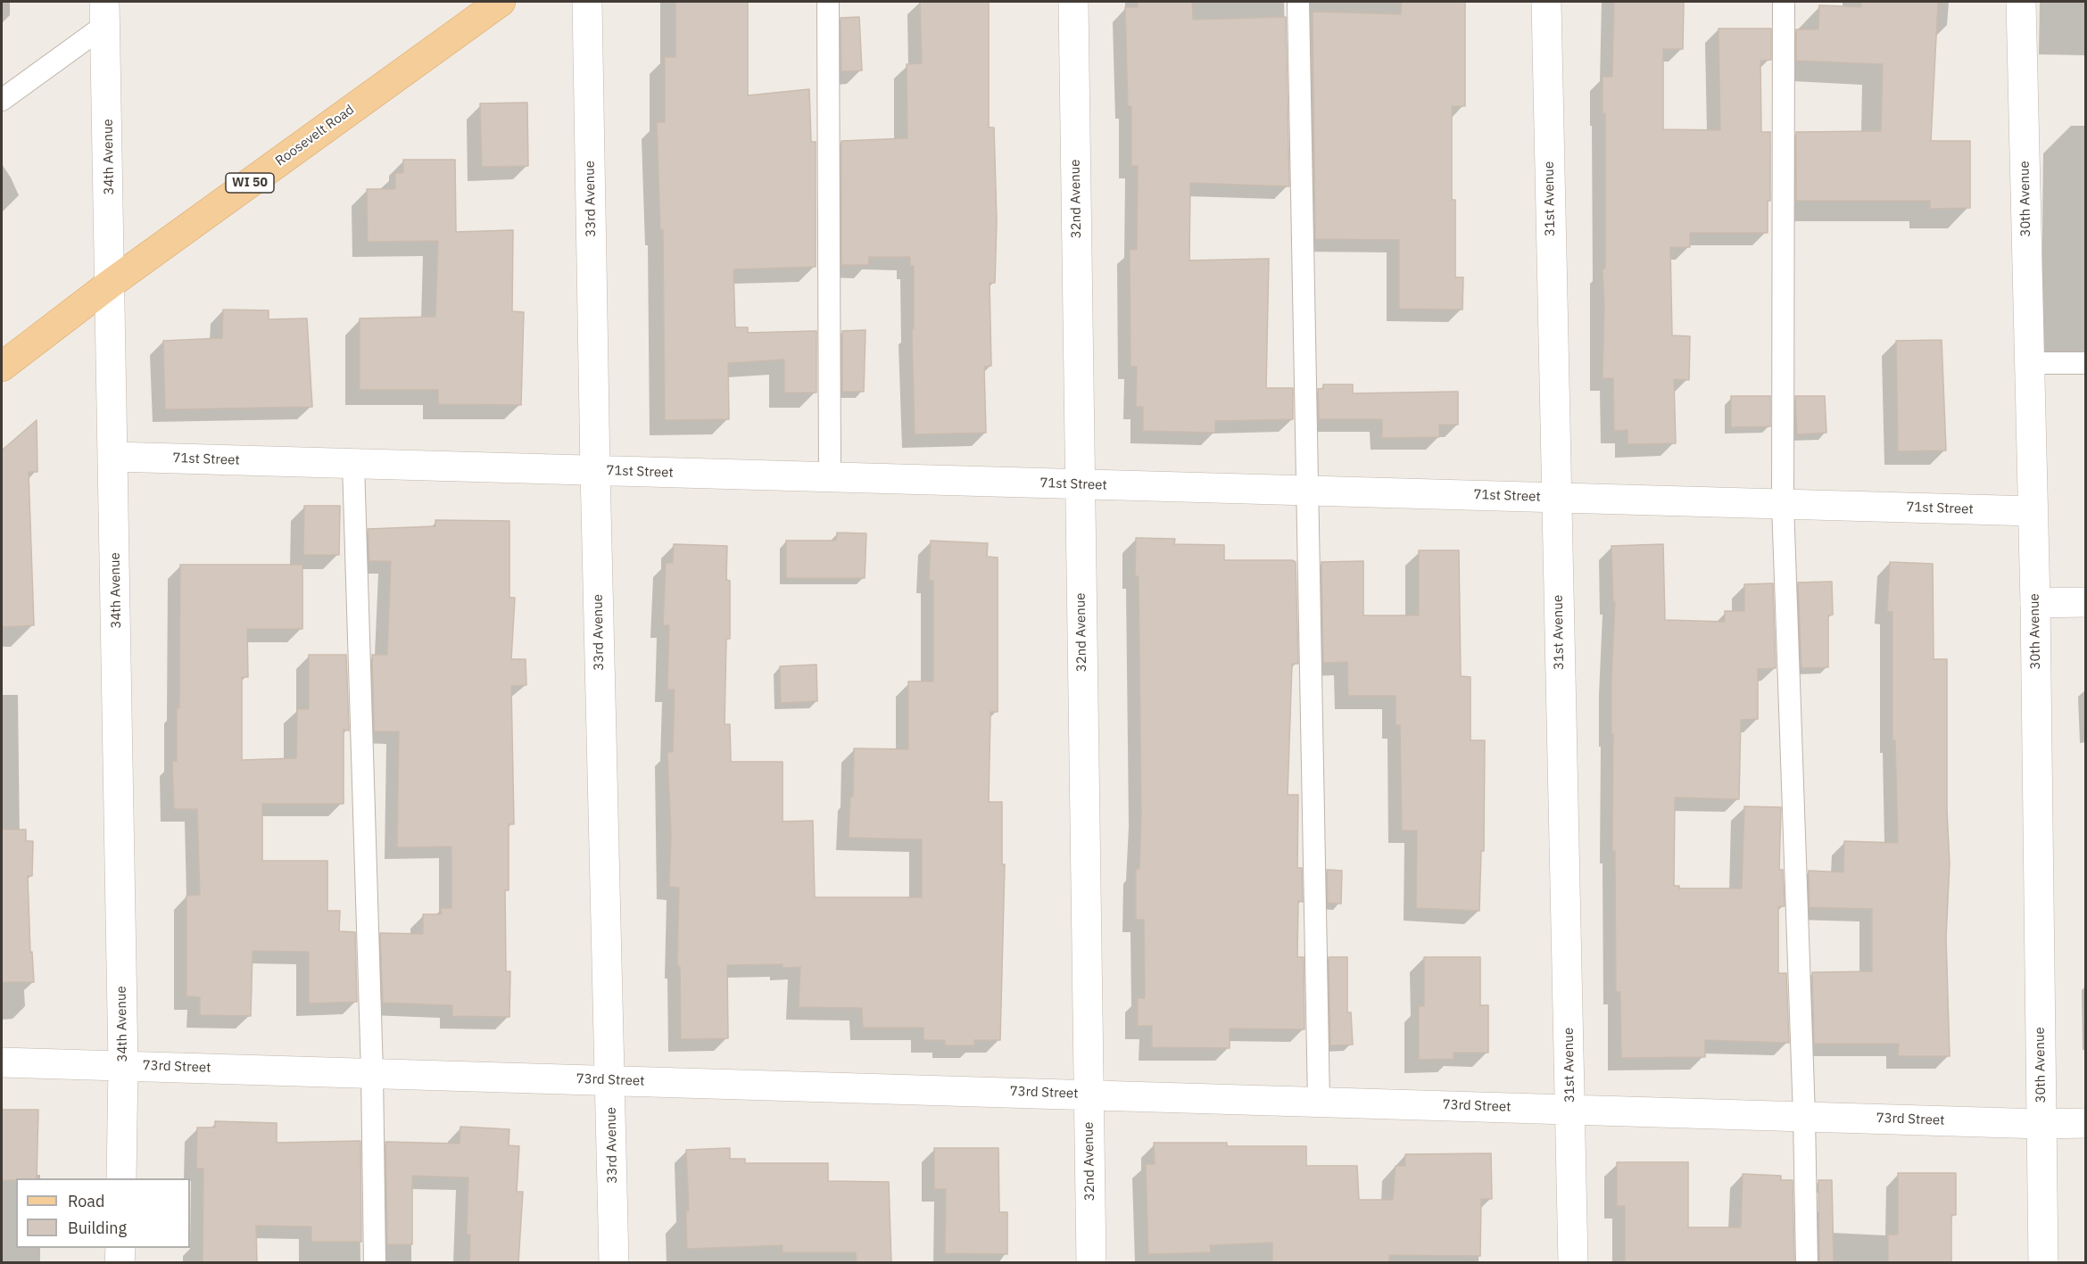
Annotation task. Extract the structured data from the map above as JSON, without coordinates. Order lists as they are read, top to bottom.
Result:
{
  "streets": {
    "main road": ["Roosevelt Road", "WI 50"],
    "street": [
      "34th Avenue",
      "33rd Avenue",
      "32nd Avenue",
      "31st Avenue",
      "30th Avenue",
      "71st Street",
      "73rd Street"
    ]
  },
  "crossings": [
    ["Roosevelt Road", "34th Avenue"],
    ["34th Avenue", "71st Street"],
    ["34th Avenue", "73rd Street"],
    ["33rd Avenue", "71st Street"],
    ["33rd Avenue", "73rd Street"],
    ["32nd Avenue", "71st Street"],
    ["32nd Avenue", "73rd Street"],
    ["31st Avenue", "71st Street"],
    ["31st Avenue", "73rd Street"],
    ["30th Avenue", "71st Street"],
    ["30th Avenue", "73rd Street"]
  ],
  "legend": ["Road", "Building"]
}
